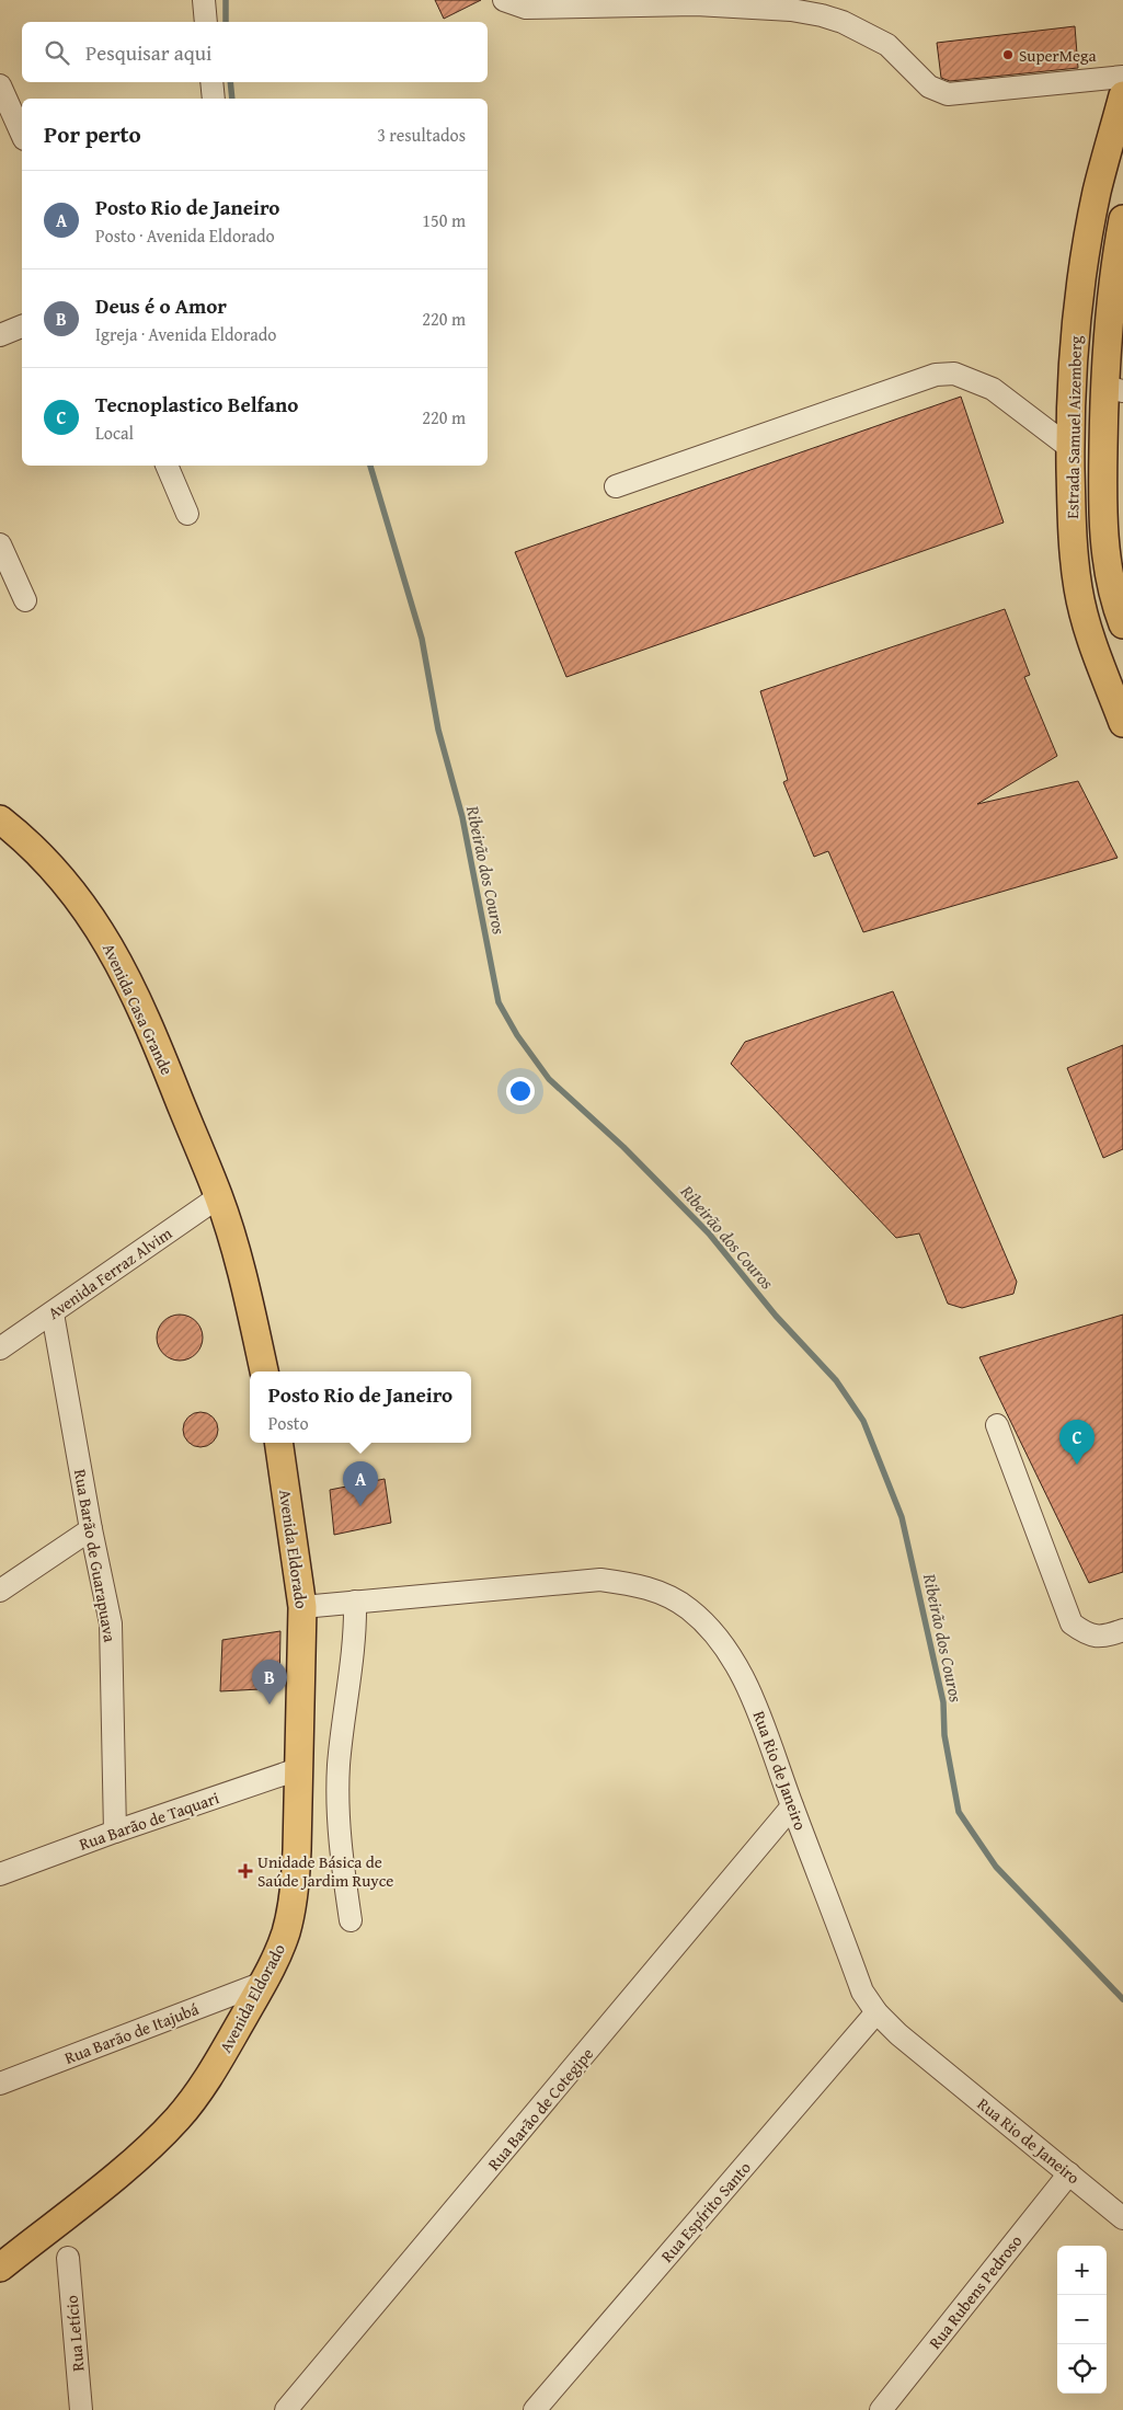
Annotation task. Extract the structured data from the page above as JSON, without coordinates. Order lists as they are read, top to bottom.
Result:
{
  "streets": {
    "main road": ["Estrada Samuel Aizemberg", "Avenida Casa Grande", "Avenida Eldorado"],
    "street": [
      "Avenida Ferraz Alvim",
      "Rua Barão de Guarapuava",
      "Rua Rio de Janeiro",
      "Rua Barão de Taquari",
      "Rua Barão de Itajubá",
      "Rua Barão de Cotegipe",
      "Rua Espírito Santo",
      "Rua Rubens Pedroso",
      "Rua Letício"
    ]
  },
  "crossings": [
    ["Avenida Casa Grande", "Avenida Ferraz Alvim"],
    ["Avenida Ferraz Alvim", "Rua Barão de Guarapuava"],
    ["Avenida Eldorado", "Rua Rio de Janeiro"],
    ["Avenida Eldorado", "Rua Barão de Taquari"],
    ["Avenida Eldorado", "Rua Barão de Itajubá"],
    ["Rua Barão de Guarapuava", "Rua Barão de Taquari"],
    ["Rua Rio de Janeiro", "Rua Barão de Cotegipe"],
    ["Rua Rio de Janeiro", "Rua Espírito Santo"],
    ["Rua Rio de Janeiro", "Rua Rubens Pedroso"]
  ],
  "water": ["Ribeirão dos Couros"],
  "places": {
    "other": ["SuperMega"],
    "health": ["Unidade Básica de Saúde Jardim Ruyce"]
  },
  "page": {
    "search": "Pesquisar aqui",
    "heading": ["Por perto", "3 resultados"],
    "list": [
      {
        "mark": "A",
        "name": "Posto Rio de Janeiro",
        "note": "Posto · Avenida Eldorado",
        "value": "150 m"
      },
      {
        "mark": "B",
        "name": "Deus é o Amor",
        "note": "Igreja · Avenida Eldorado",
        "value": "220 m"
      },
      {
        "mark": "C",
        "name": "Tecnoplastico Belfano",
        "note": "Local",
        "value": "220 m"
      }
    ],
    "popup": ["Posto Rio de Janeiro", "Posto"],
    "pins": ["C", "A", "B"],
    "map_buttons": ["+", "−"]
  }
}
